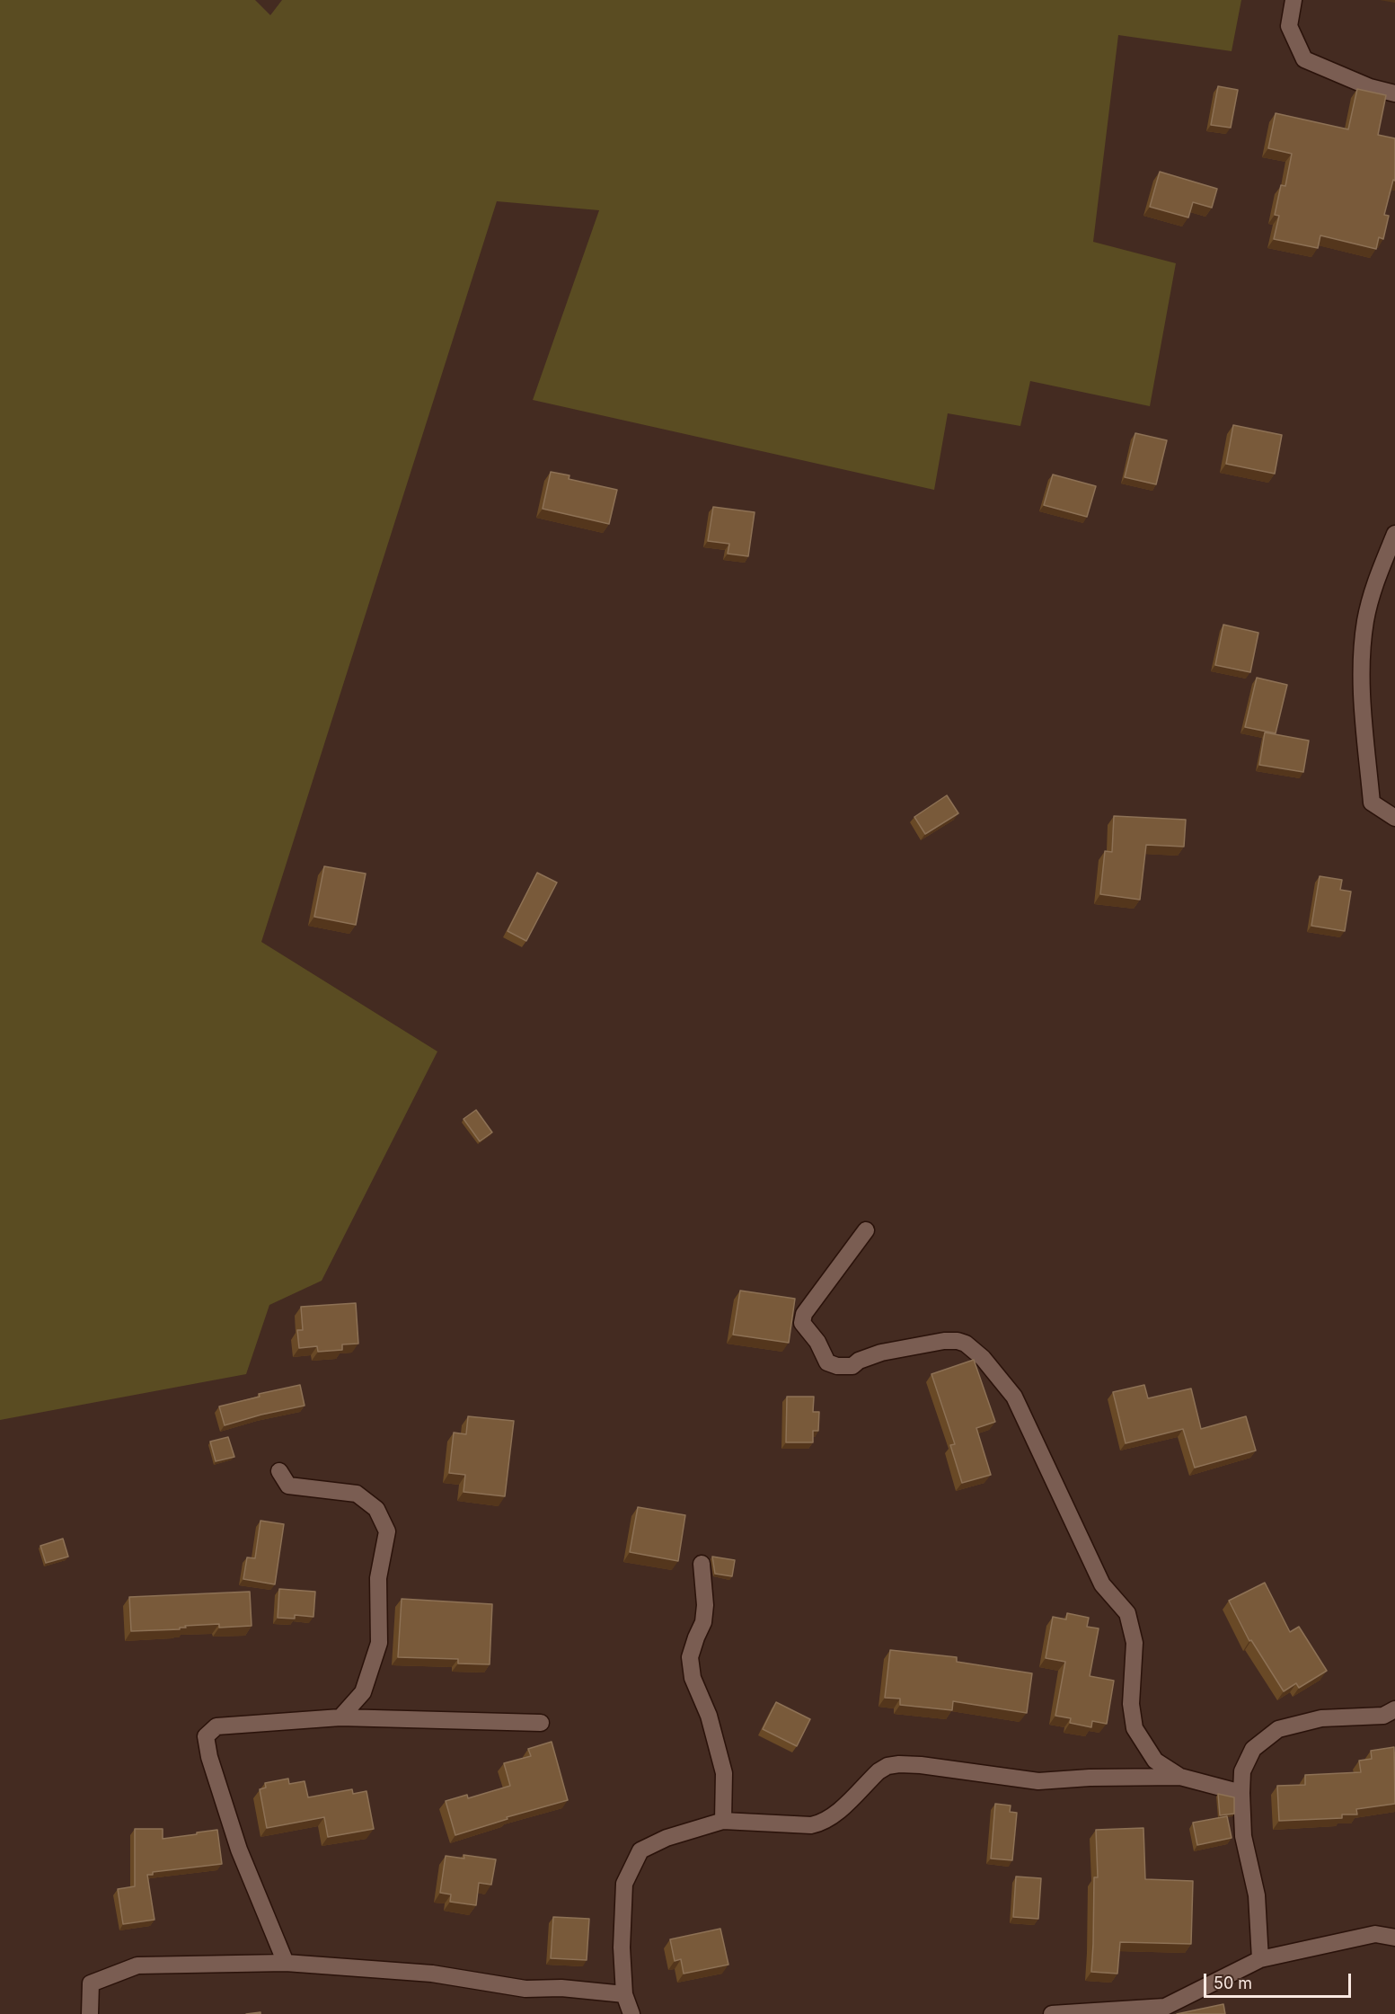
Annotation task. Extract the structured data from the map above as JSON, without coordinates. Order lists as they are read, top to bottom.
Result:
{
  "scale_bar": "50 m"
}
